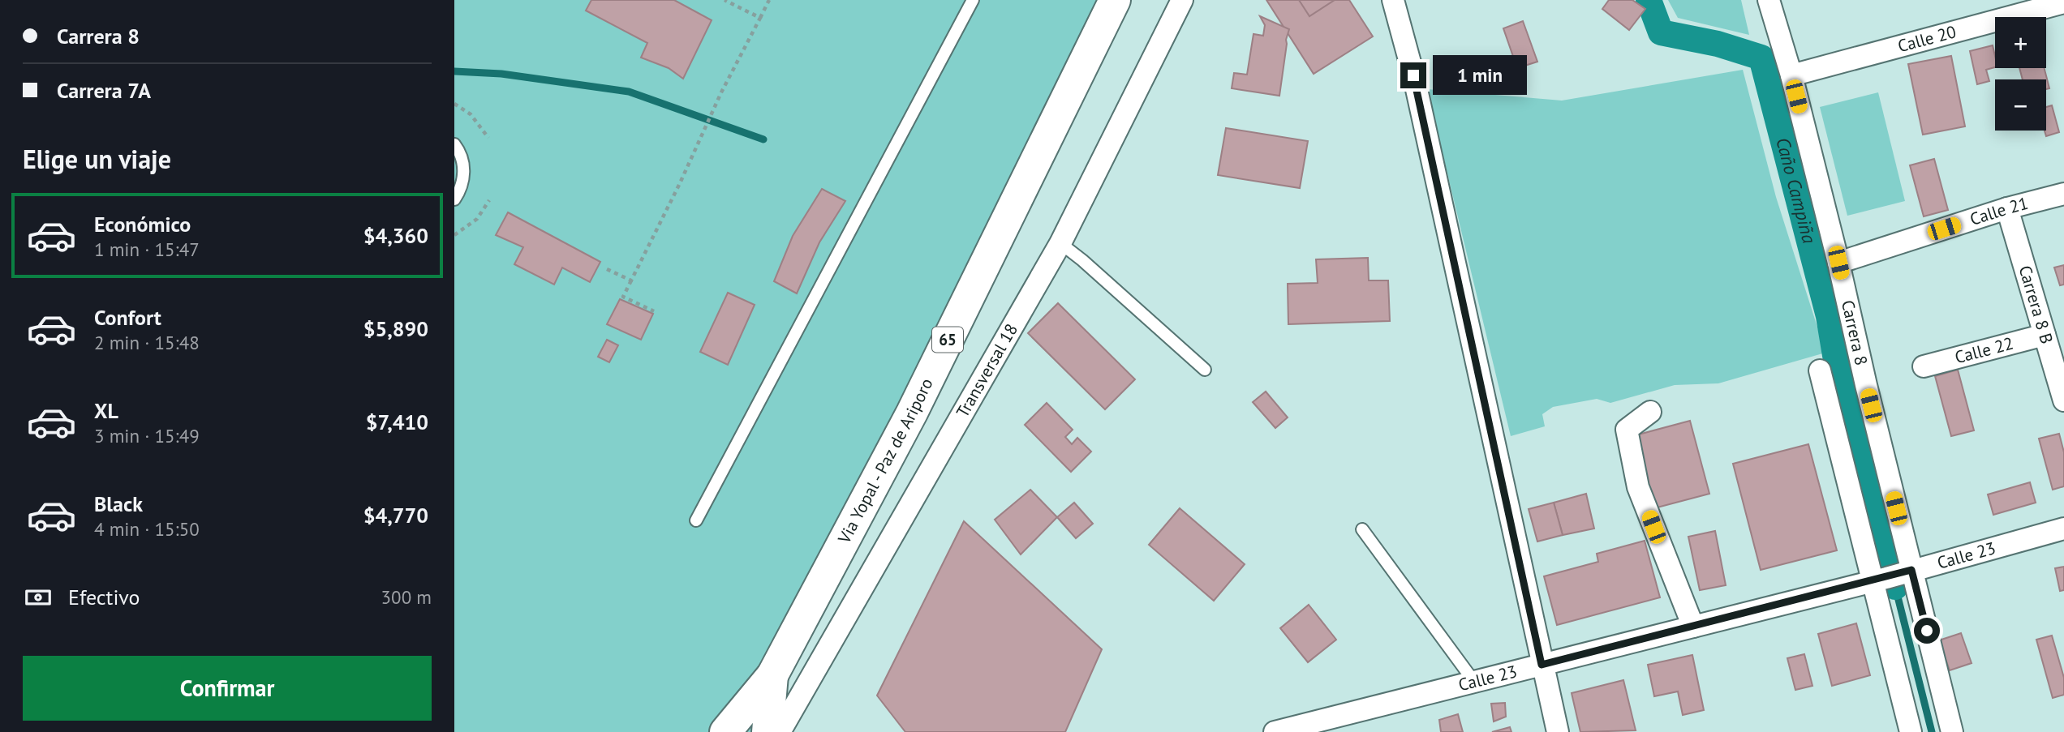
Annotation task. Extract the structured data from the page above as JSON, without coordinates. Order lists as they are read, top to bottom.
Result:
{
  "streets": {
    "main road": ["65", "Via Yopal - Paz de Ariporo"],
    "street": [
      "Calle 20",
      "Calle 21",
      "Carrera 8 B",
      "Carrera 8",
      "Calle 22",
      "Transversal 18",
      "Calle 23"
    ]
  },
  "crossings": [
    ["Calle 20", "Carrera 8"],
    ["Calle 21", "Carrera 8 B"],
    ["Calle 21", "Carrera 8"],
    ["Carrera 8 B", "Calle 22"],
    ["Carrera 8", "Calle 23"],
    ["65", "Via Yopal - Paz de Ariporo"]
  ],
  "water": ["Caño Campiña"],
  "page": {
    "banner": ["Carrera 8", "Carrera 7A"],
    "map_buttons": ["+", "−"],
    "bubble": "1 min",
    "heading": "Elige un viaje",
    "list": [
      {
        "name": "Económico",
        "note": "1 min · 15:47",
        "value": "$4,360"
      },
      {
        "name": "Confort",
        "note": "2 min · 15:48",
        "value": "$5,890"
      },
      {
        "name": "XL",
        "note": "3 min · 15:49",
        "value": "$7,410"
      },
      {
        "name": "Black",
        "note": "4 min · 15:50",
        "value": "$4,770"
      }
    ],
    "pay": ["Efectivo", "300 m"],
    "buttons": "Confirmar"
  }
}
